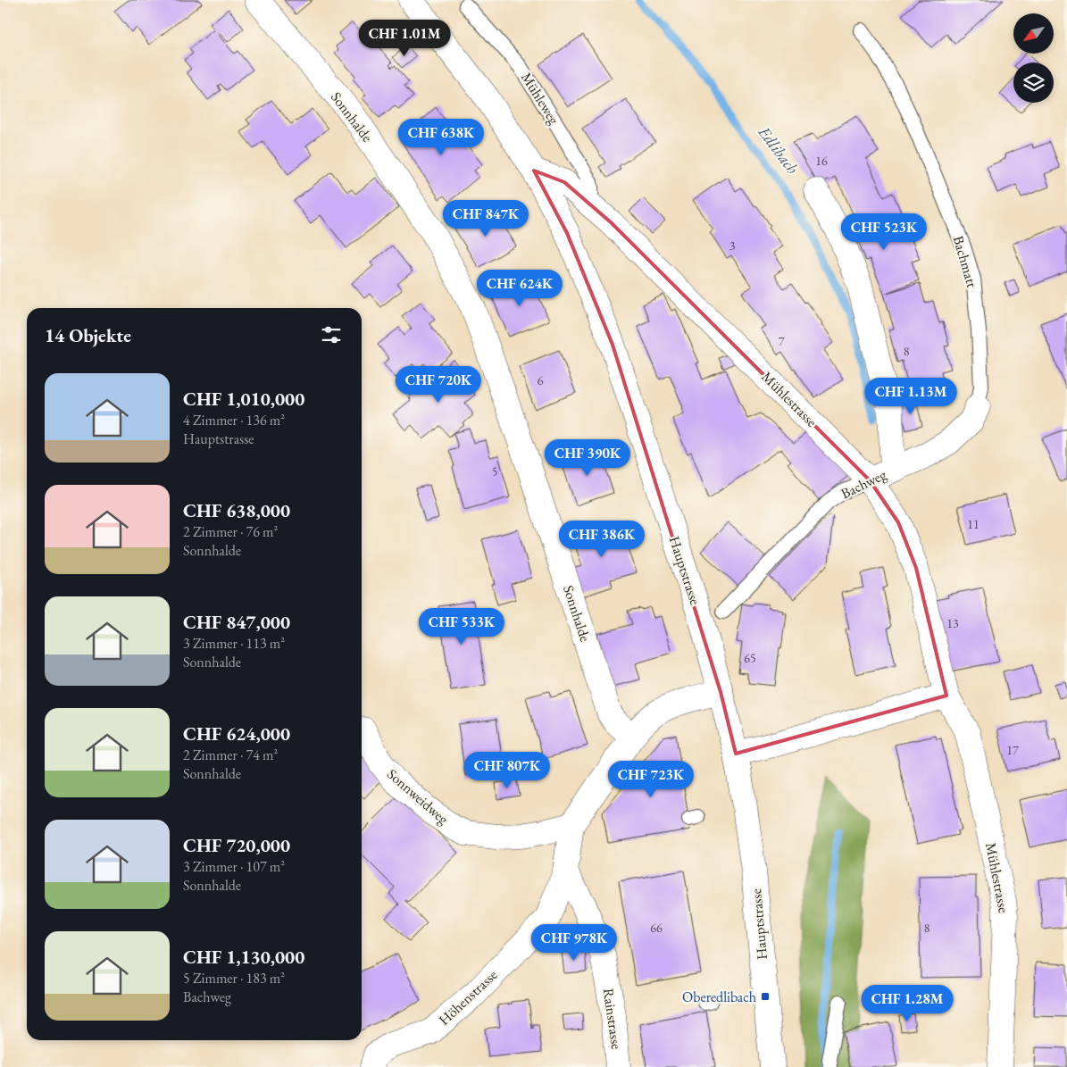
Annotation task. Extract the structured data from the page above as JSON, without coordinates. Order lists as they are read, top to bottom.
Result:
{
  "streets": {
    "street": [
      "Sonnhalde",
      "Bachmatt",
      "Mühlestrasse",
      "Bachweg",
      "Hauptstrasse",
      "Sonnweidweg",
      "Höhenstrasse",
      "Rainstrasse"
    ],
    "lane": ["Mühleweg"]
  },
  "crossings": [
    ["Mühleweg", "Mühlestrasse"],
    ["Sonnhalde", "Höhenstrasse"],
    ["Bachmatt", "Bachweg"],
    ["Mühlestrasse", "Bachweg"],
    ["Mühlestrasse", "Hauptstrasse"],
    ["Hauptstrasse", "Höhenstrasse"],
    ["Sonnweidweg", "Höhenstrasse"],
    ["Höhenstrasse", "Rainstrasse"]
  ],
  "water": ["Edlibach"],
  "places": {
    "transit": ["Oberedlibach"]
  },
  "house_numbers": [
    "16",
    "3",
    "7",
    "8",
    "6",
    "5",
    "11",
    "13",
    "65",
    "17",
    "66",
    "8"
  ],
  "north": "bottom left",
  "page": {
    "price": [
      "CHF 1.01M",
      "CHF 638K",
      "CHF 847K",
      "CHF 523K",
      "CHF 624K",
      "CHF 720K",
      "CHF 1.13M",
      "CHF 390K",
      "CHF 386K",
      "CHF 533K",
      "CHF 807K",
      "CHF 723K",
      "CHF 978K",
      "CHF 1.28M"
    ],
    "heading": "14 Objekte",
    "list": [
      {
        "name": "CHF 1,010,000",
        "note": "4 Zimmer · 136 m² · Hauptstrasse"
      },
      {
        "name": "CHF 638,000",
        "note": "2 Zimmer · 76 m² · Sonnhalde"
      },
      {
        "name": "CHF 847,000",
        "note": "3 Zimmer · 113 m² · Sonnhalde"
      },
      {
        "name": "CHF 624,000",
        "note": "2 Zimmer · 74 m² · Sonnhalde"
      },
      {
        "name": "CHF 720,000",
        "note": "3 Zimmer · 107 m² · Sonnhalde"
      },
      {
        "name": "CHF 1,130,000",
        "note": "5 Zimmer · 183 m² · Bachweg"
      }
    ]
  }
}
